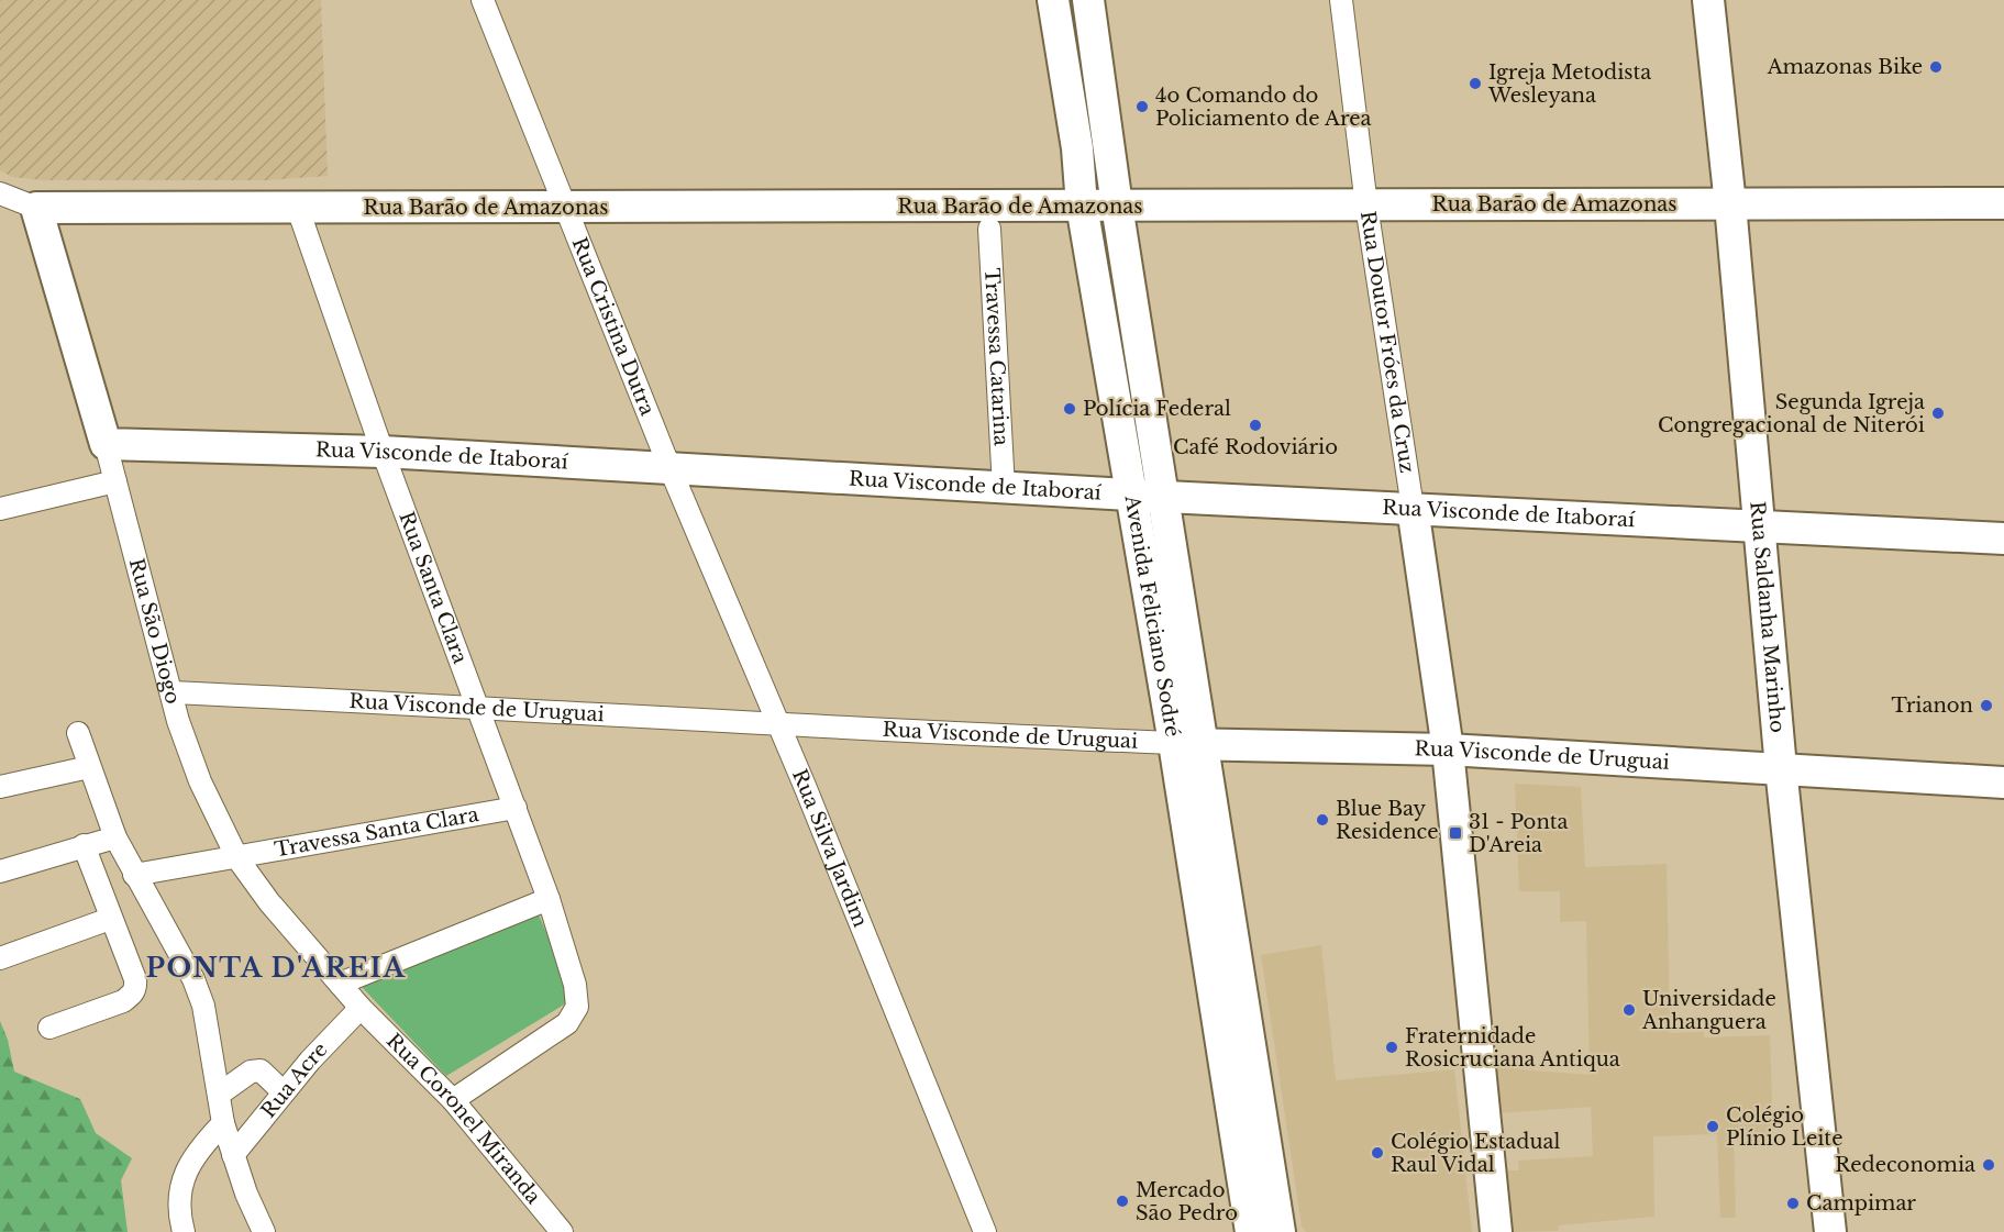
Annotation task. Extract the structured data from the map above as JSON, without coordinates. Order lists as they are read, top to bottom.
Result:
{
  "streets": {
    "street": [
      "Rua Barão de Amazonas",
      "Rua Cristina Dutra",
      "Rua Doutor Fróes da Cruz",
      "Travessa Catarina",
      "Rua Visconde de Itaboraí",
      "Rua Santa Clara",
      "Avenida Feliciano Sodré",
      "Rua Saldanha Marinho",
      "Rua São Diogo",
      "Rua Visconde de Uruguai",
      "Travessa Santa Clara",
      "Rua Silva Jardim",
      "Rua Acre",
      "Rua Coronel Miranda"
    ]
  },
  "crossings": [
    ["Rua Barão de Amazonas", "Rua Cristina Dutra"],
    ["Rua Barão de Amazonas", "Rua Doutor Fróes da Cruz"],
    ["Rua Barão de Amazonas", "Rua Santa Clara"],
    ["Rua Barão de Amazonas", "Avenida Feliciano Sodré"],
    ["Rua Barão de Amazonas", "Rua Saldanha Marinho"],
    ["Rua Barão de Amazonas", "Rua São Diogo"],
    ["Rua Cristina Dutra", "Rua Visconde de Itaboraí"],
    ["Rua Cristina Dutra", "Rua Silva Jardim"],
    ["Rua Doutor Fróes da Cruz", "Rua Visconde de Itaboraí"],
    ["Rua Doutor Fróes da Cruz", "Rua Visconde de Uruguai"],
    ["Travessa Catarina", "Rua Visconde de Itaboraí"],
    ["Rua Visconde de Itaboraí", "Rua Santa Clara"],
    ["Rua Visconde de Itaboraí", "Avenida Feliciano Sodré"],
    ["Rua Visconde de Itaboraí", "Rua Saldanha Marinho"],
    ["Rua Visconde de Itaboraí", "Rua São Diogo"],
    ["Rua Visconde de Itaboraí", "Rua Silva Jardim"],
    ["Rua Santa Clara", "Rua Visconde de Uruguai"],
    ["Rua Santa Clara", "Travessa Santa Clara"],
    ["Rua Santa Clara", "Rua Coronel Miranda"],
    ["Avenida Feliciano Sodré", "Rua Visconde de Uruguai"],
    ["Rua Saldanha Marinho", "Rua Visconde de Uruguai"],
    ["Rua São Diogo", "Rua Visconde de Uruguai"],
    ["Rua São Diogo", "Travessa Santa Clara"],
    ["Rua São Diogo", "Rua Acre"],
    ["Rua São Diogo", "Rua Coronel Miranda"],
    ["Rua Visconde de Uruguai", "Rua Silva Jardim"],
    ["Rua Acre", "Rua Coronel Miranda"]
  ],
  "districts": ["PONTA D'AREIA"],
  "places": {
    "other": [
      "Amazonas Bike",
      "Igreja Metodista Wesleyana",
      "4o Comando do Policiamento de Area",
      "Polícia Federal",
      "Segunda Igreja Congregacional de Niterói",
      "Café Rodoviário",
      "Trianon",
      "Blue Bay Residence",
      "Universidade Anhanguera",
      "Fraternidade Rosicruciana Antiqua",
      "Colégio Plínio Leite",
      "Colégio Estadual Raul Vidal",
      "Redeconomia",
      "Mercado São Pedro",
      "Campimar"
    ],
    "transit": ["31 - Ponta D'Areia"]
  }
}
